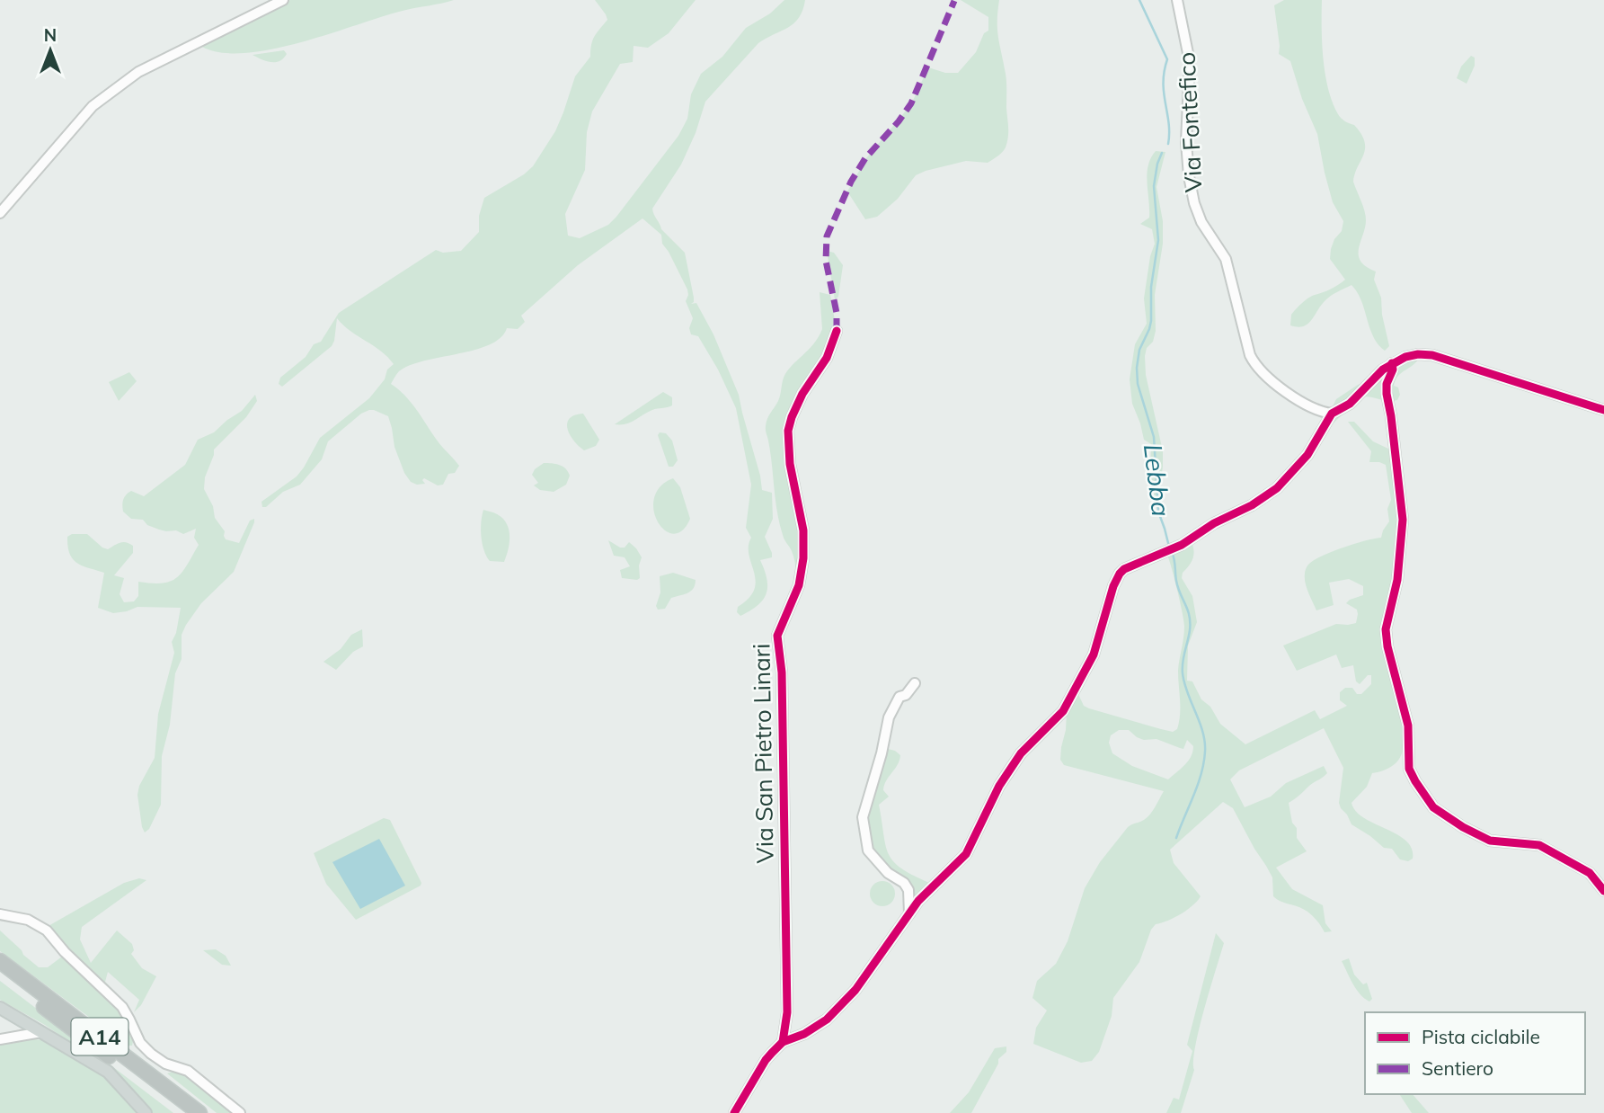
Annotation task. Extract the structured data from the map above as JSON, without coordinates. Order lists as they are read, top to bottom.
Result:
{
  "streets": {
    "highway": ["A14"],
    "street": ["Via Fontefico", "Via San Pietro Linari"]
  },
  "water": ["Lebba"],
  "legend": ["Pista ciclabile", "Sentiero"],
  "north": "top"
}
